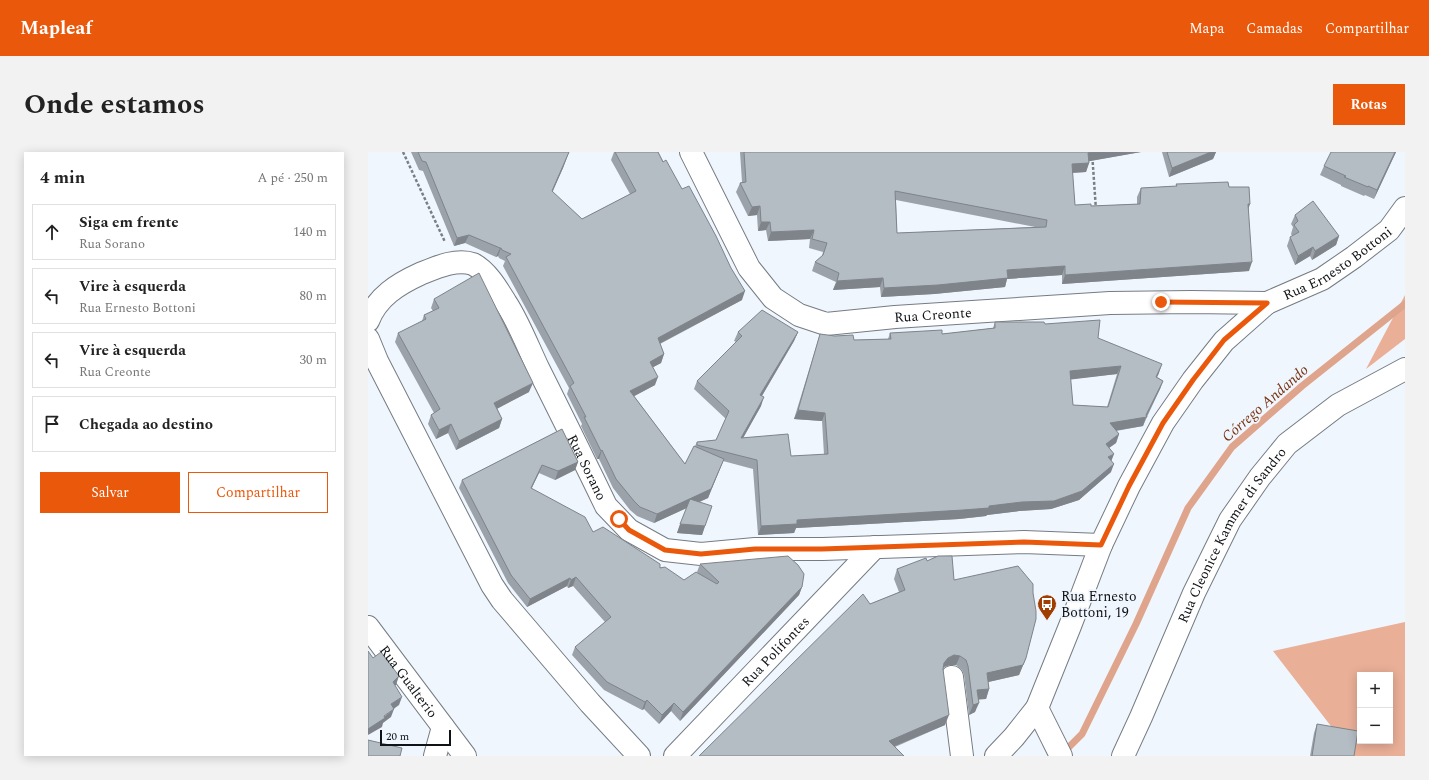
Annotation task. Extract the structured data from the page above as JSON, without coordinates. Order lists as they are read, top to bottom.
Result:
{
  "streets": {
    "street": [
      "Rua Ernesto Bottoni",
      "Rua Creonte",
      "Rua Sorano",
      "Rua Cleonice Kammer di Sandro",
      "Rua Polifontes",
      "Rua Gualterio"
    ]
  },
  "crossings": [
    ["Rua Ernesto Bottoni", "Rua Creonte"],
    ["Rua Ernesto Bottoni", "Rua Sorano"],
    ["Rua Sorano", "Rua Polifontes"]
  ],
  "water": ["Córrego Andando"],
  "places": {
    "bus stop": ["Rua Ernesto Bottoni, 19"]
  },
  "scale_bar": "20 m",
  "page": {
    "header": "Mapleaf",
    "nav": ["Mapa", "Camadas", "Compartilhar"],
    "title": "Onde estamos",
    "buttons": [
      "Rotas",
      ["Salvar", "Compartilhar"]
    ],
    "heading": ["4 min", "A pé · 250 m"],
    "list": [
      ["Siga em frente", "Rua Sorano", "140 m"],
      ["Vire à esquerda", "Rua Ernesto Bottoni", "80 m"],
      ["Vire à esquerda", "Rua Creonte", "30 m"],
      "Chegada ao destino"
    ],
    "map_buttons": ["+", "−"],
    "scale": "20 m"
  }
}
